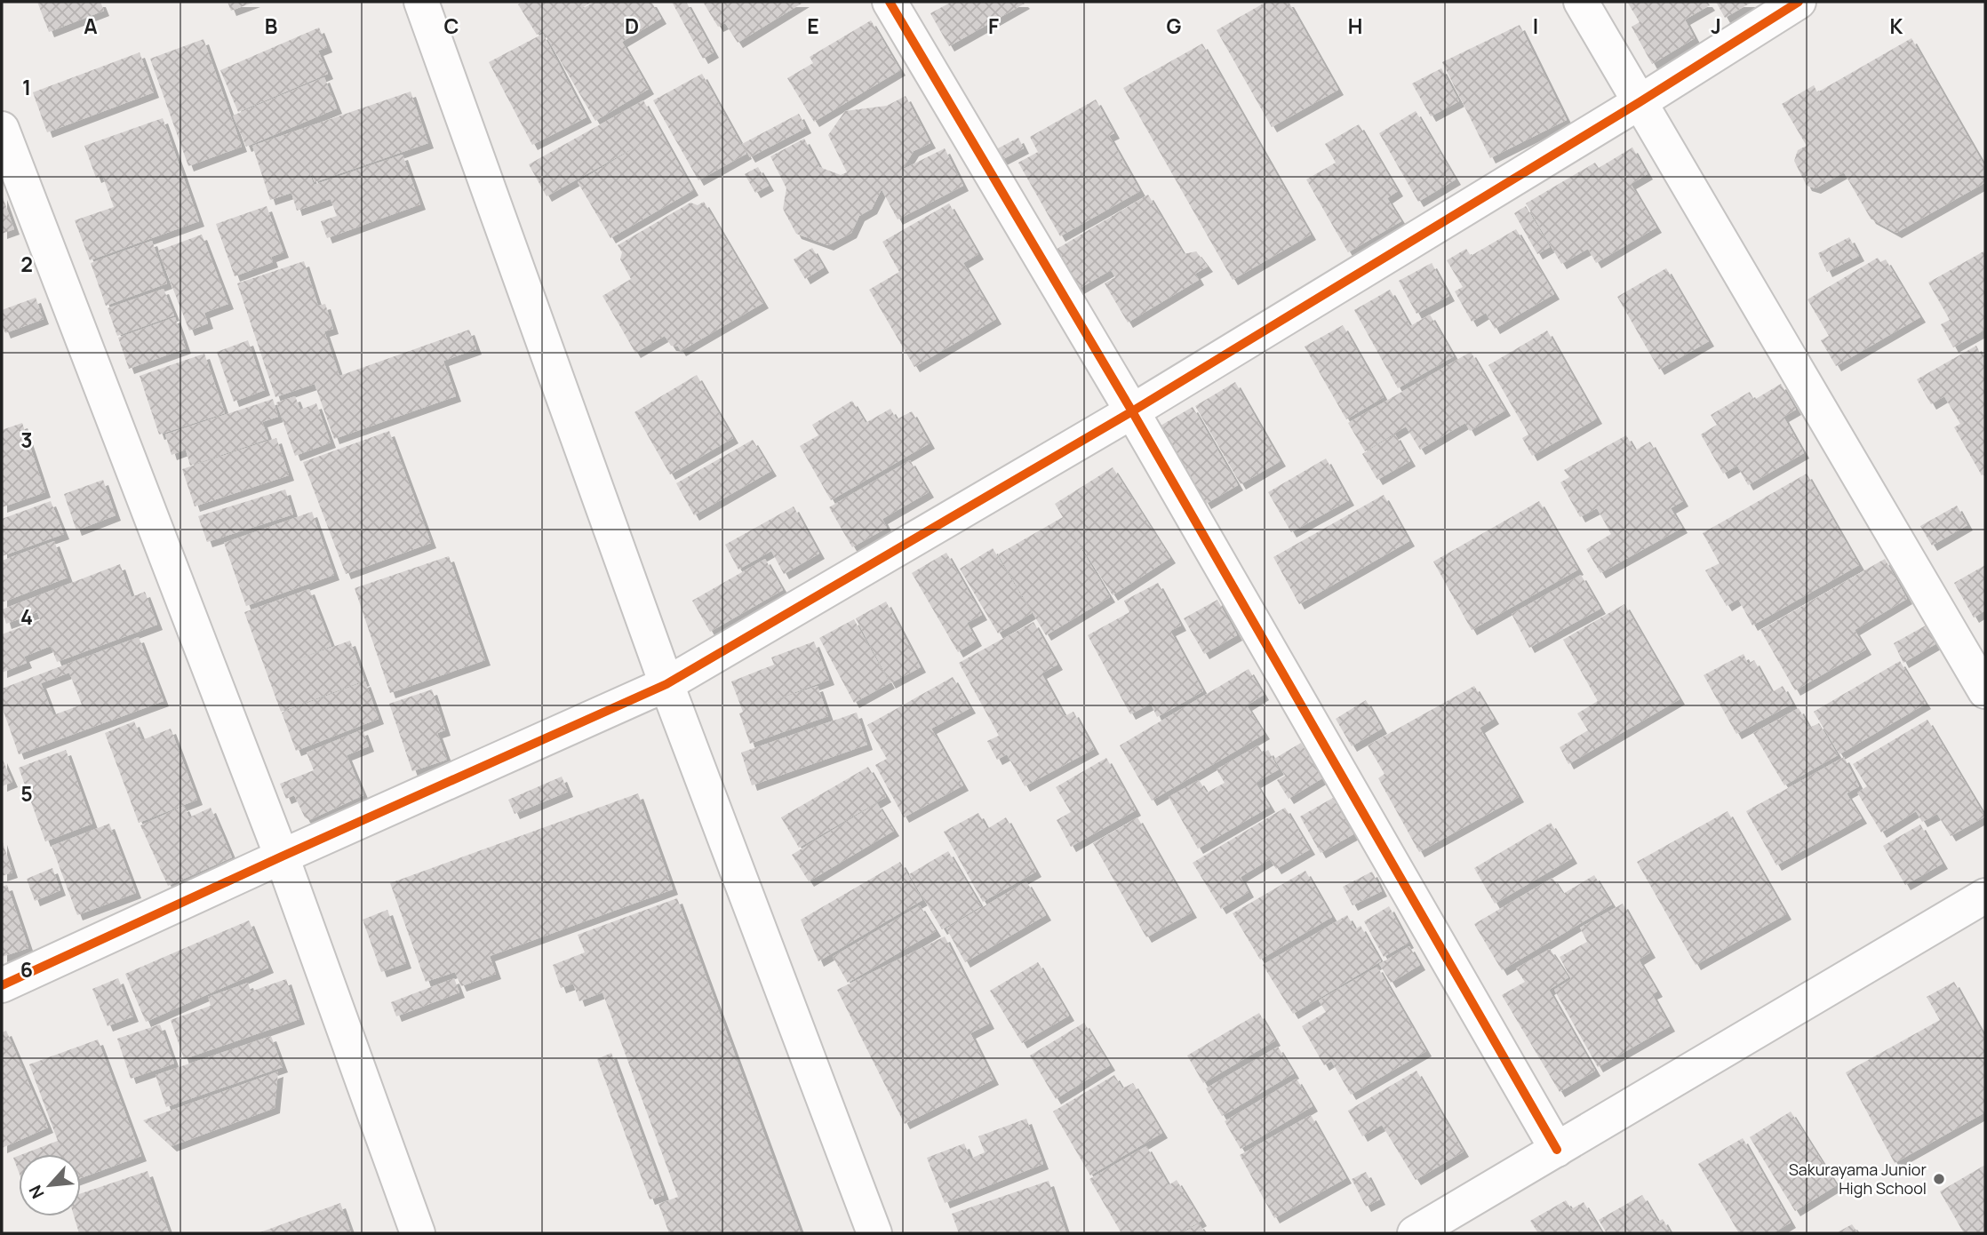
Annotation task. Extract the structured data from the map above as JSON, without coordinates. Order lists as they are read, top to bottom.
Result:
{
  "places": ["Sakurayama Junior High School"],
  "north": "bottom left",
  "grid": {
    "columns": [
      "A",
      "B",
      "C",
      "D",
      "E",
      "F",
      "G",
      "H",
      "I",
      "J",
      "K"
    ],
    "rows": [
      "1",
      "2",
      "3",
      "4",
      "5",
      "6"
    ]
  }
}
